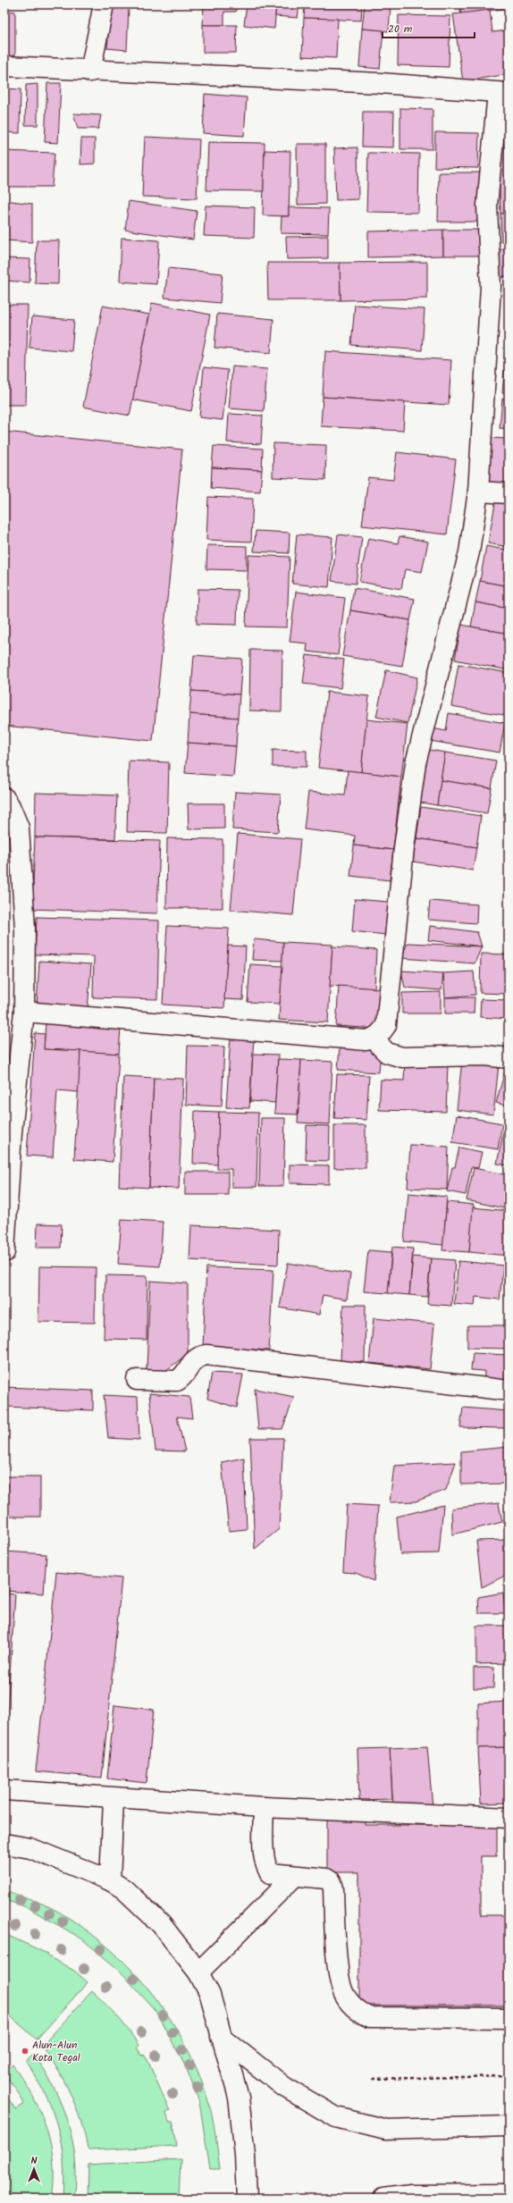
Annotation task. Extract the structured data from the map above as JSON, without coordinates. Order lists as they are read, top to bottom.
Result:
{
  "places": ["Alun-Alun Kota Tegal"],
  "scale_bar": "20 m",
  "north": "top"
}
